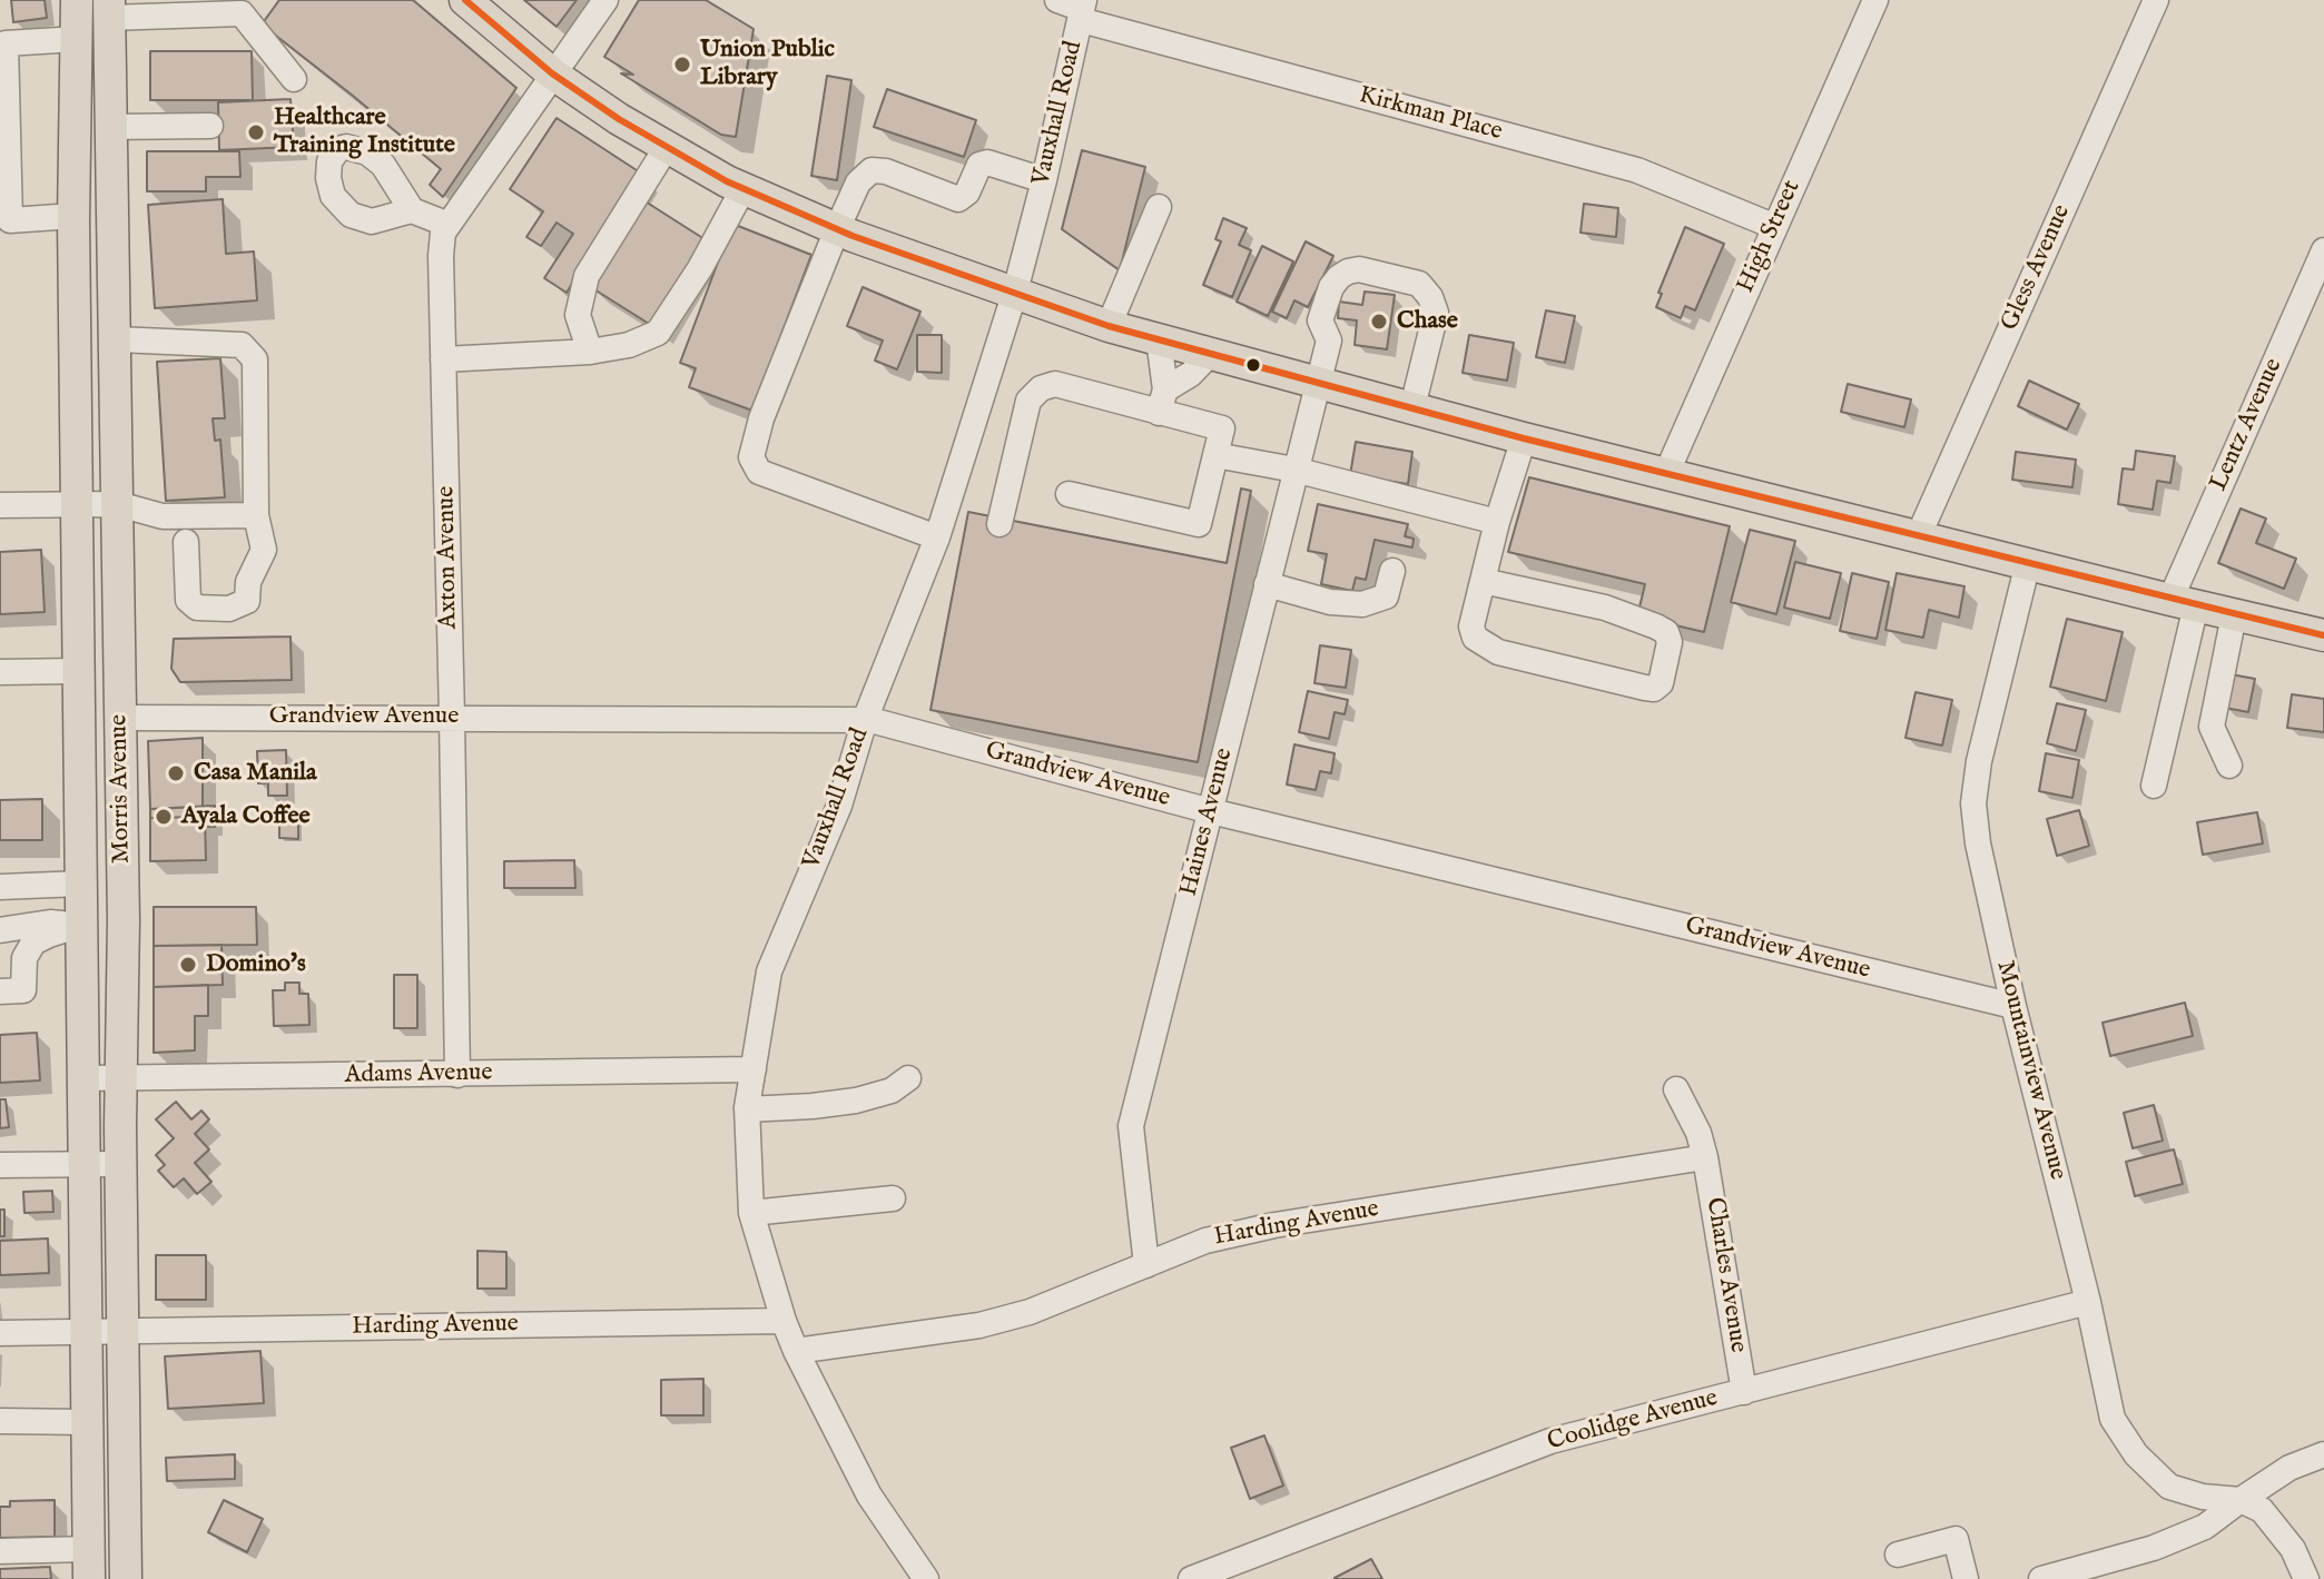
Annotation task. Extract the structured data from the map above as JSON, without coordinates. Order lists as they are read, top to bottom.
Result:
{
  "streets": {
    "main road": ["Morris Avenue"],
    "street": [
      "Vauxhall Road",
      "Kirkman Place",
      "High Street",
      "Gless Avenue",
      "Lentz Avenue",
      "Axton Avenue",
      "Grandview Avenue",
      "Haines Avenue",
      "Mountainview Avenue",
      "Adams Avenue",
      "Harding Avenue",
      "Charles Avenue",
      "Coolidge Avenue"
    ]
  },
  "crossings": [
    ["Vauxhall Road", "Kirkman Place"],
    ["Vauxhall Road", "Grandview Avenue"],
    ["Vauxhall Road", "Adams Avenue"],
    ["Vauxhall Road", "Harding Avenue"],
    ["Kirkman Place", "High Street"],
    ["Axton Avenue", "Grandview Avenue"],
    ["Axton Avenue", "Adams Avenue"],
    ["Grandview Avenue", "Morris Avenue"],
    ["Grandview Avenue", "Haines Avenue"],
    ["Grandview Avenue", "Mountainview Avenue"],
    ["Morris Avenue", "Adams Avenue"],
    ["Morris Avenue", "Harding Avenue"],
    ["Haines Avenue", "Harding Avenue"],
    ["Mountainview Avenue", "Coolidge Avenue"],
    ["Harding Avenue", "Charles Avenue"],
    ["Charles Avenue", "Coolidge Avenue"]
  ],
  "places": [
    "Union Public Library",
    "Healthcare Training Institute",
    "Chase",
    "Casa Manila",
    "Ayala Coffee",
    "Domino's"
  ]
}
